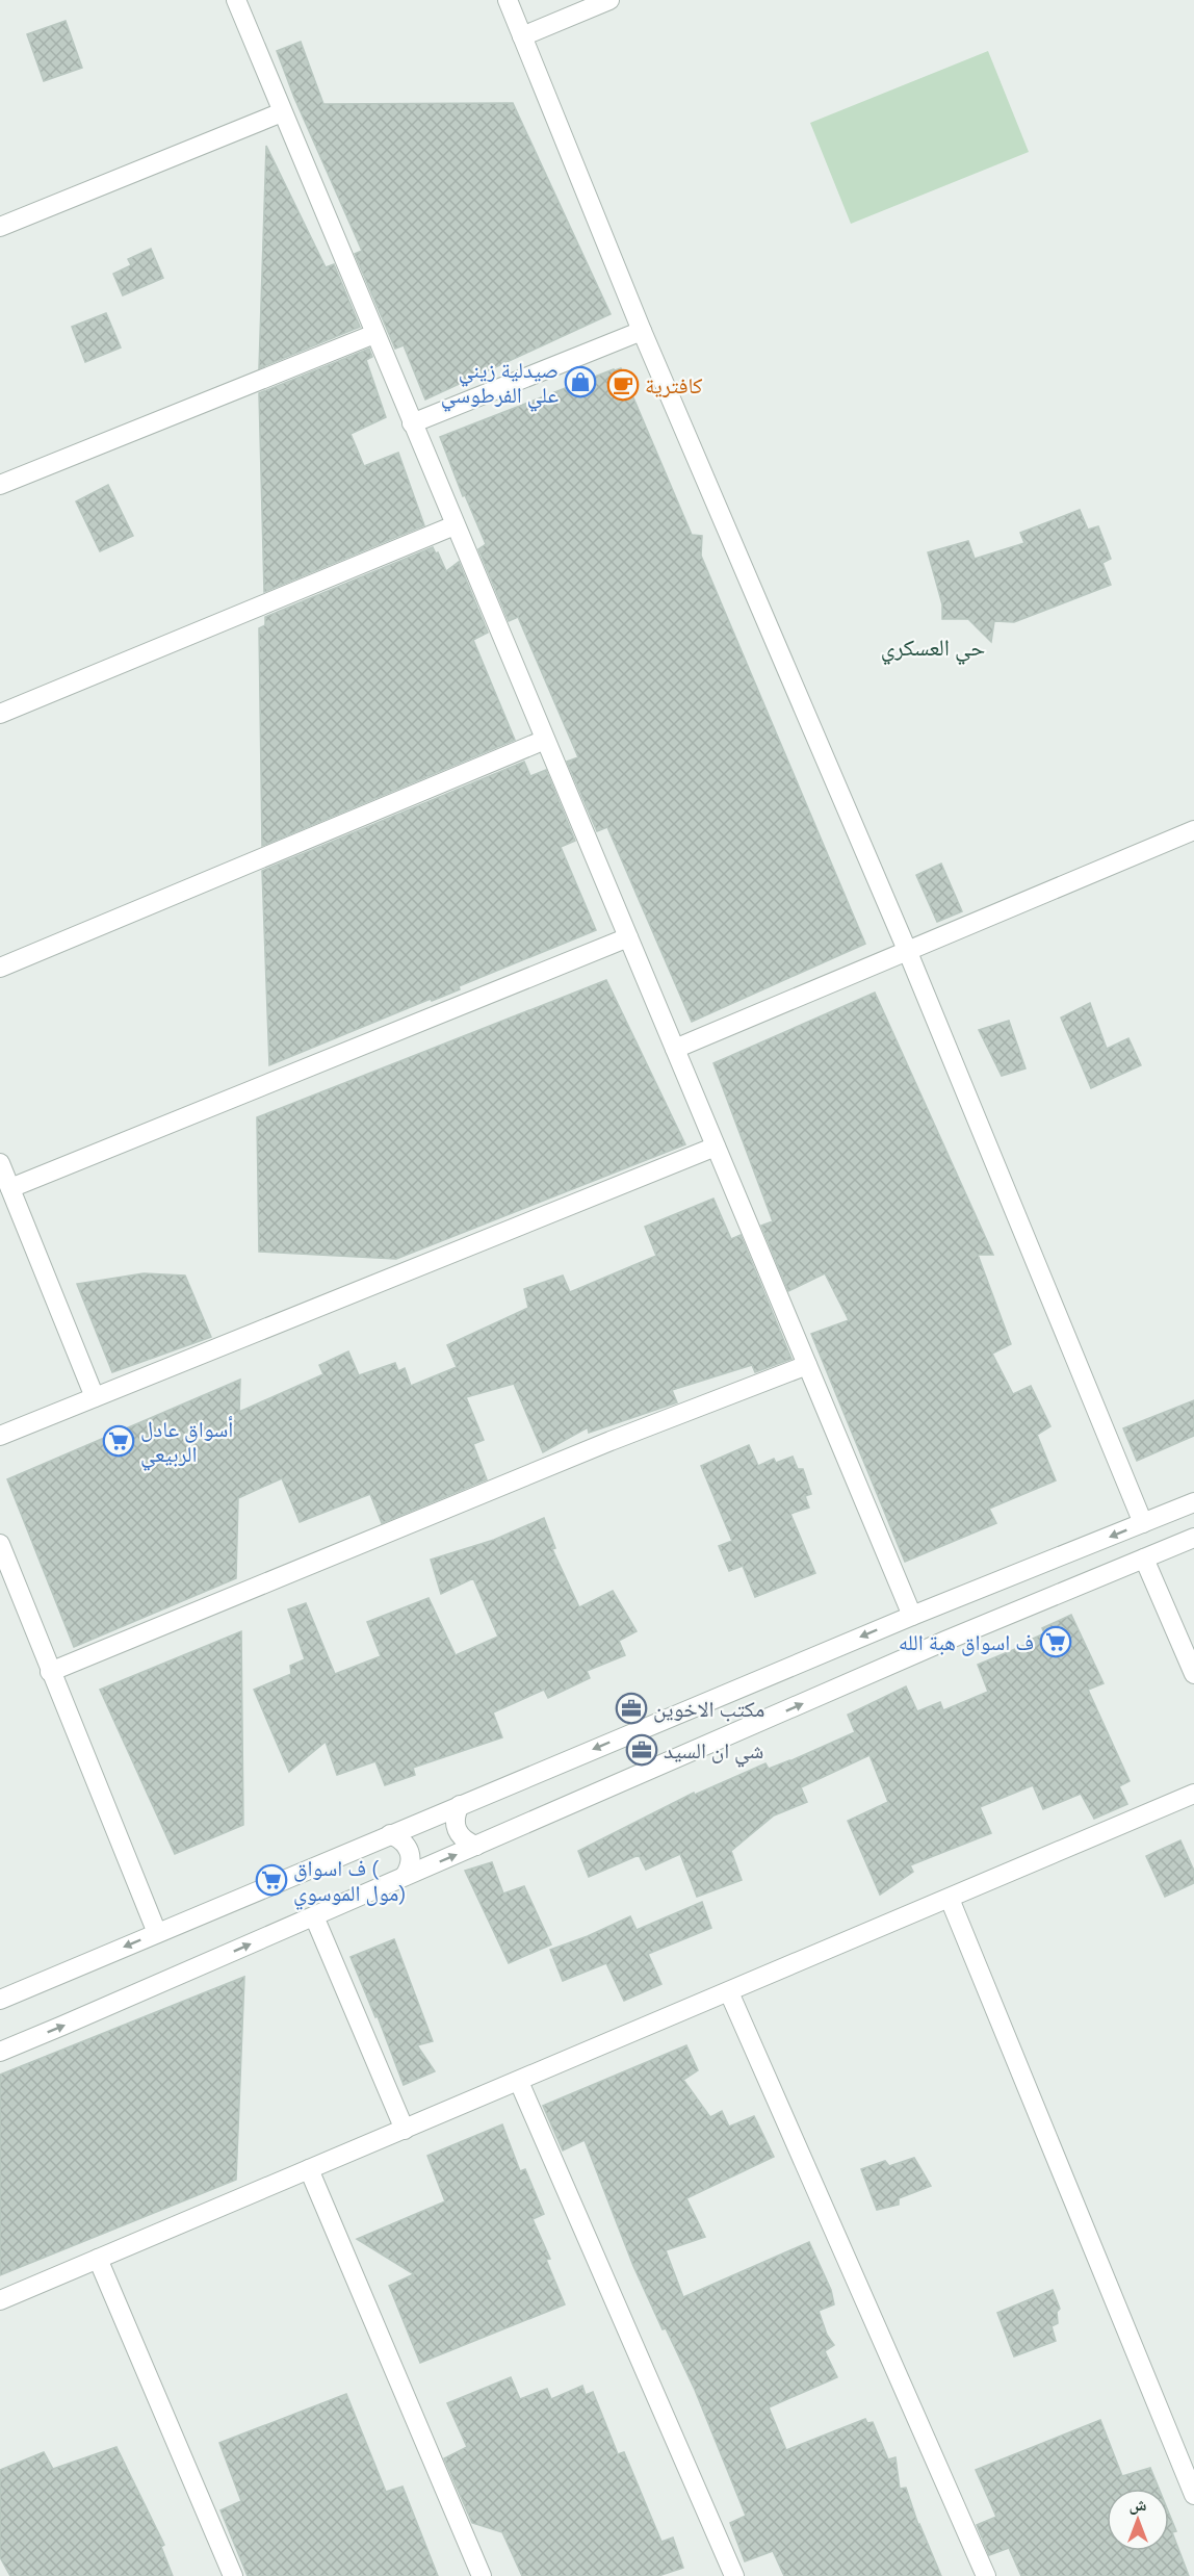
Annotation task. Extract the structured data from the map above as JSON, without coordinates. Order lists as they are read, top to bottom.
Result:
{
  "districts": ["حي العسكري"],
  "places": {
    "shop": ["صيدلية زيني علي الفرطوسي"],
    "cafe": ["كافترية"],
    "supermarket": ["أسواق عادل الربيعي", "ف اسواق هبة الله", "ف اسواق ( مول الموسوي)"],
    "office": ["مكتب الاخوين", "شي ان السيد"]
  },
  "north": "top"
}
